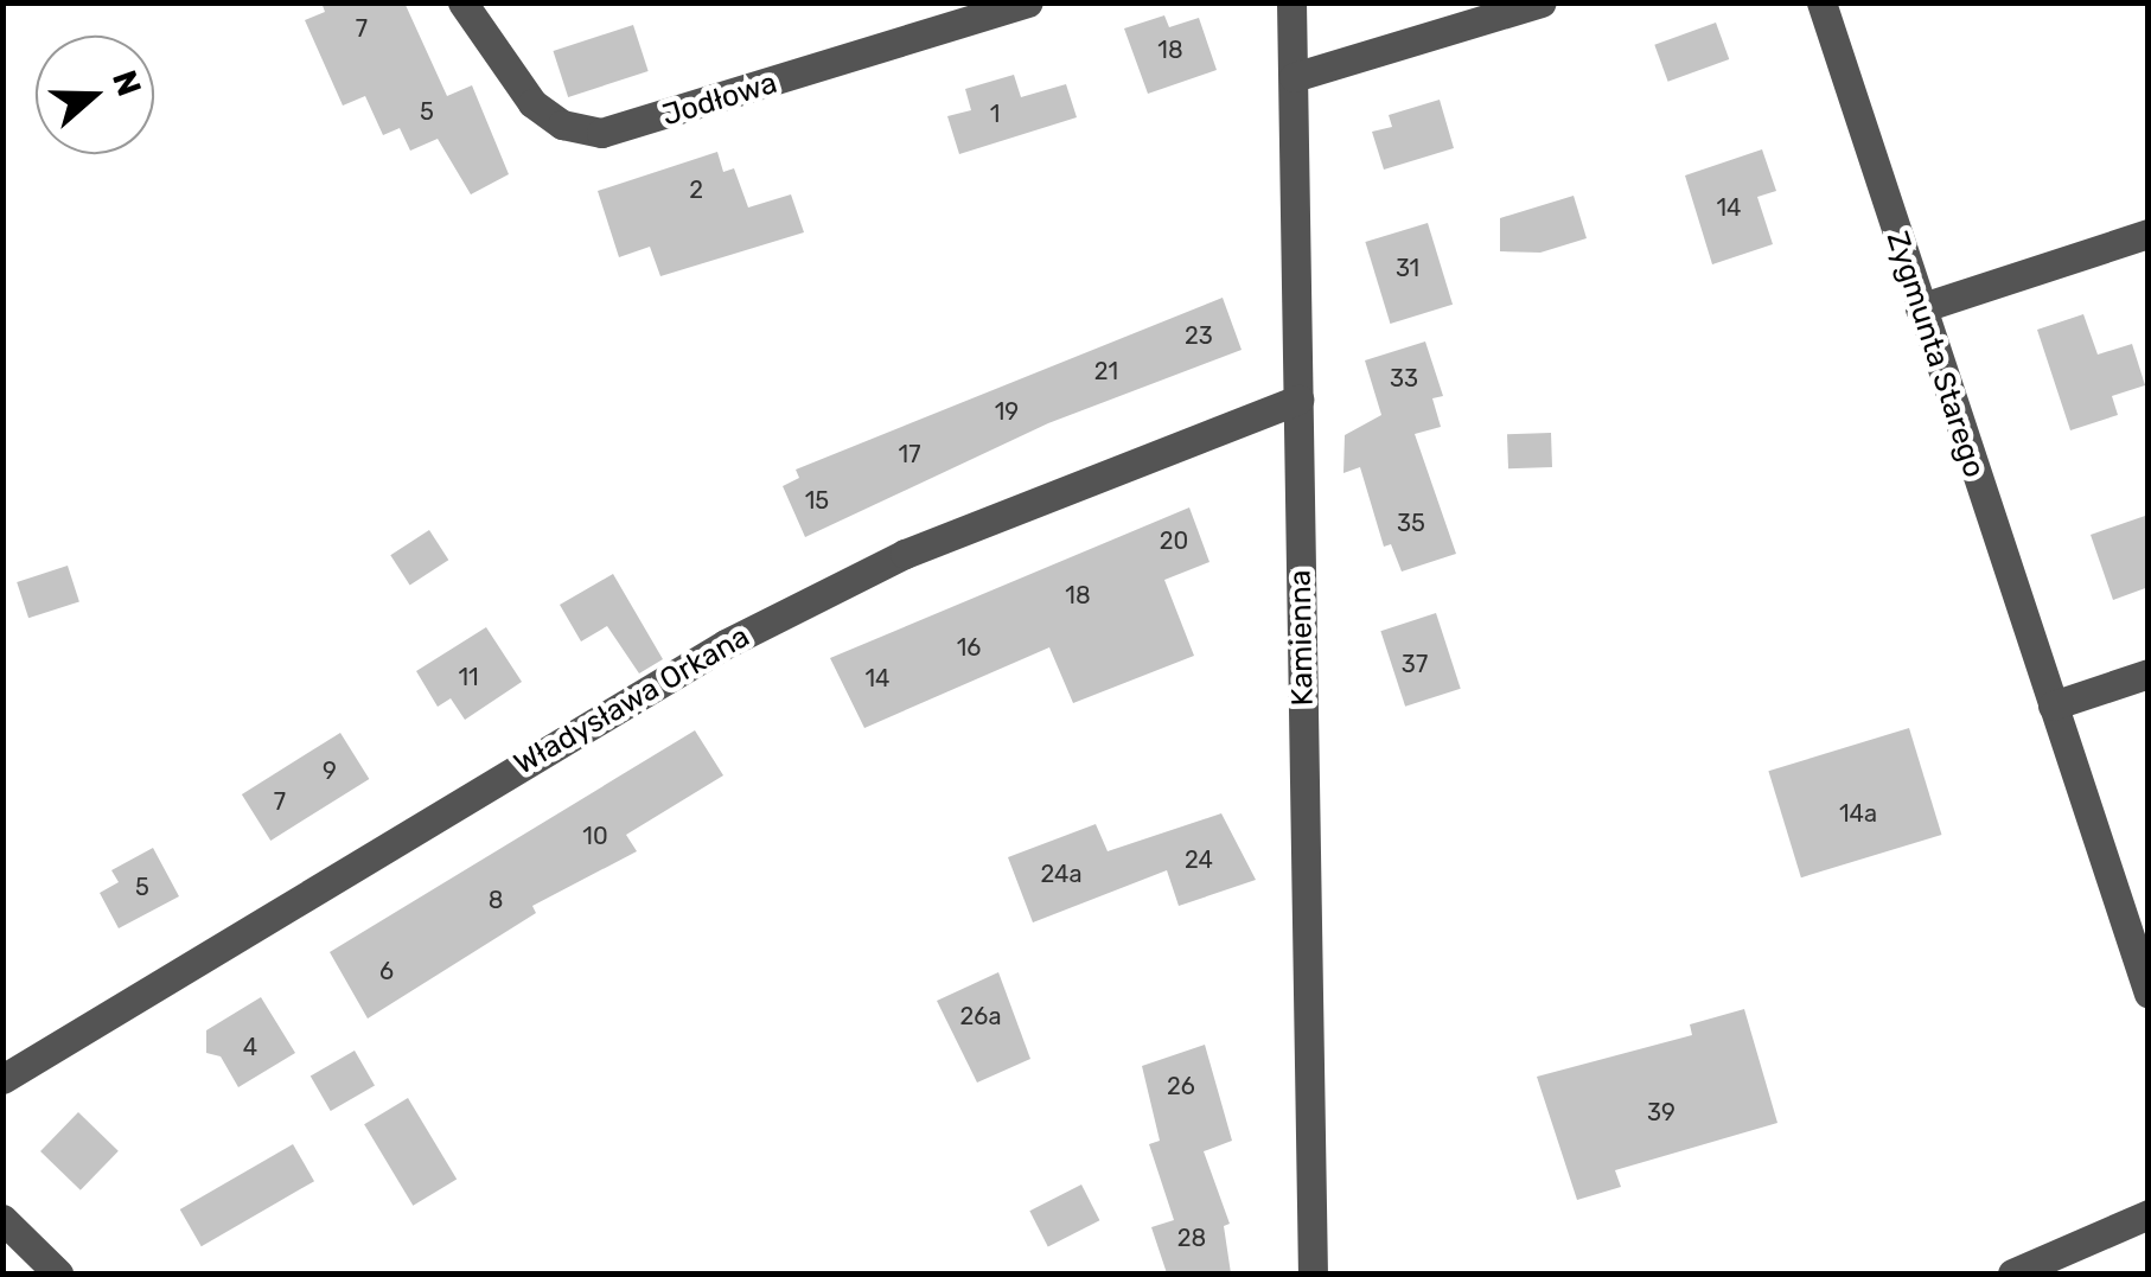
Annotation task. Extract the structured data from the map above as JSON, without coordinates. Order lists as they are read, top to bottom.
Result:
{
  "streets": {
    "street": [
      "Jodłowa",
      "Zygmunta Starego",
      "Kamienna",
      "Władysława Orkana"
    ]
  },
  "crossings": [
    ["Kamienna", "Władysława Orkana"]
  ],
  "house_numbers": [
    "7",
    "18",
    "5",
    "1",
    "2",
    "14",
    "31",
    "23",
    "21",
    "33",
    "19",
    "17",
    "15",
    "35",
    "20",
    "18",
    "16",
    "37",
    "11",
    "14",
    "9",
    "7",
    "14a",
    "10",
    "24",
    "24a",
    "5",
    "8",
    "6",
    "26a",
    "4",
    "26",
    "39",
    "28"
  ],
  "north": "right"
}
